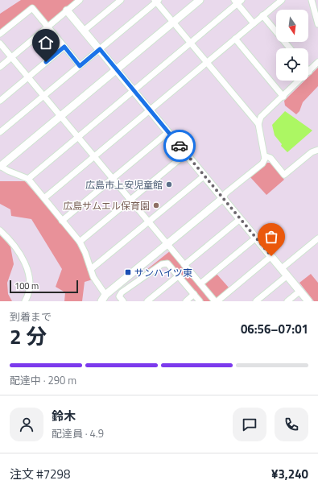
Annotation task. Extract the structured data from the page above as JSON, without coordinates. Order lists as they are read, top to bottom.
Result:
{
  "places": {
    "other": ["広島市上安児童館", "広島サムエル保育園"],
    "transit": ["サンハイツ東"]
  },
  "scale_bar": "100 m",
  "north": "bottom",
  "page": {
    "scale": "100 m",
    "heading": ["2 分", "到着まで", "06:56–07:01"],
    "panel": [
      "鈴木",
      "配達員 · 4.9",
      "注文 #7298",
      "¥3,240"
    ],
    "bar": "配達中 · 290 m"
  }
}
